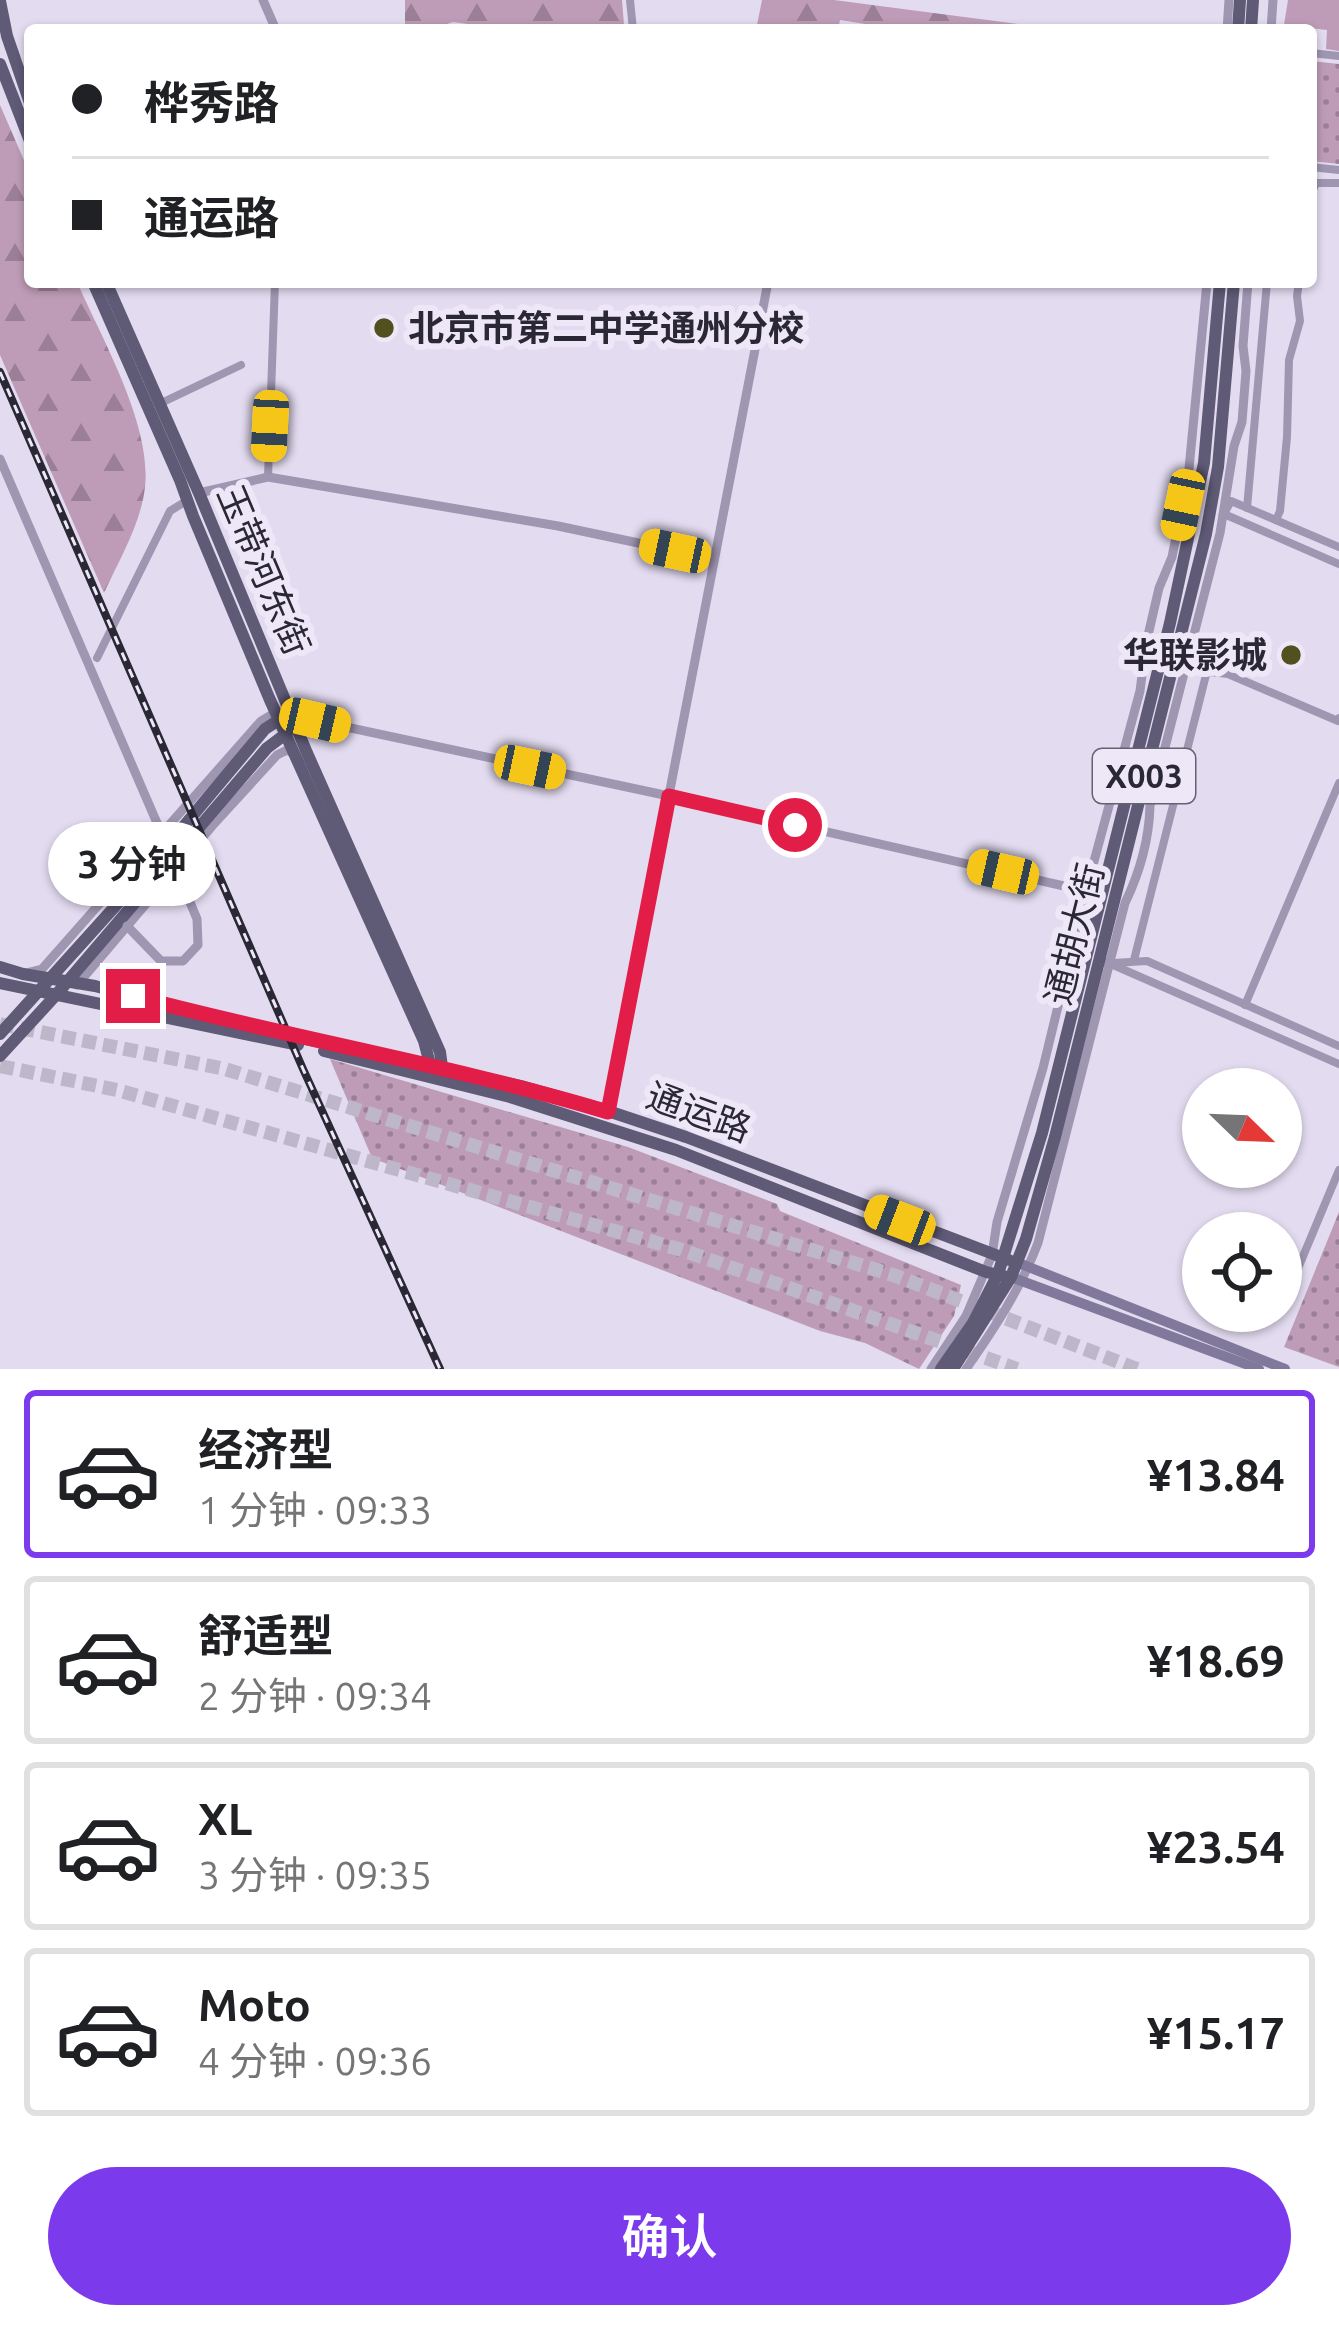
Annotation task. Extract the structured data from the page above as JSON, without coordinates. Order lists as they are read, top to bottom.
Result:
{
  "streets": {
    "main road": [
      "玉带河东街",
      "X003",
      "通胡大街",
      "通运路"
    ]
  },
  "crossings": [
    ["玉带河东街", "通运路"],
    ["通胡大街", "通运路"]
  ],
  "places": ["北京市第二中学通州分校", "华联影城"],
  "north": "bottom right",
  "page": {
    "banner": ["桦秀路", "通运路"],
    "bubble": "3 分钟",
    "list": [
      {
        "name": "经济型",
        "note": "1 分钟 · 09:33",
        "value": "¥13.84"
      },
      {
        "name": "舒适型",
        "note": "2 分钟 · 09:34",
        "value": "¥18.69"
      },
      {
        "name": "XL",
        "note": "3 分钟 · 09:35",
        "value": "¥23.54"
      },
      {
        "name": "Moto",
        "note": "4 分钟 · 09:36",
        "value": "¥15.17"
      }
    ],
    "buttons": "确认"
  }
}
